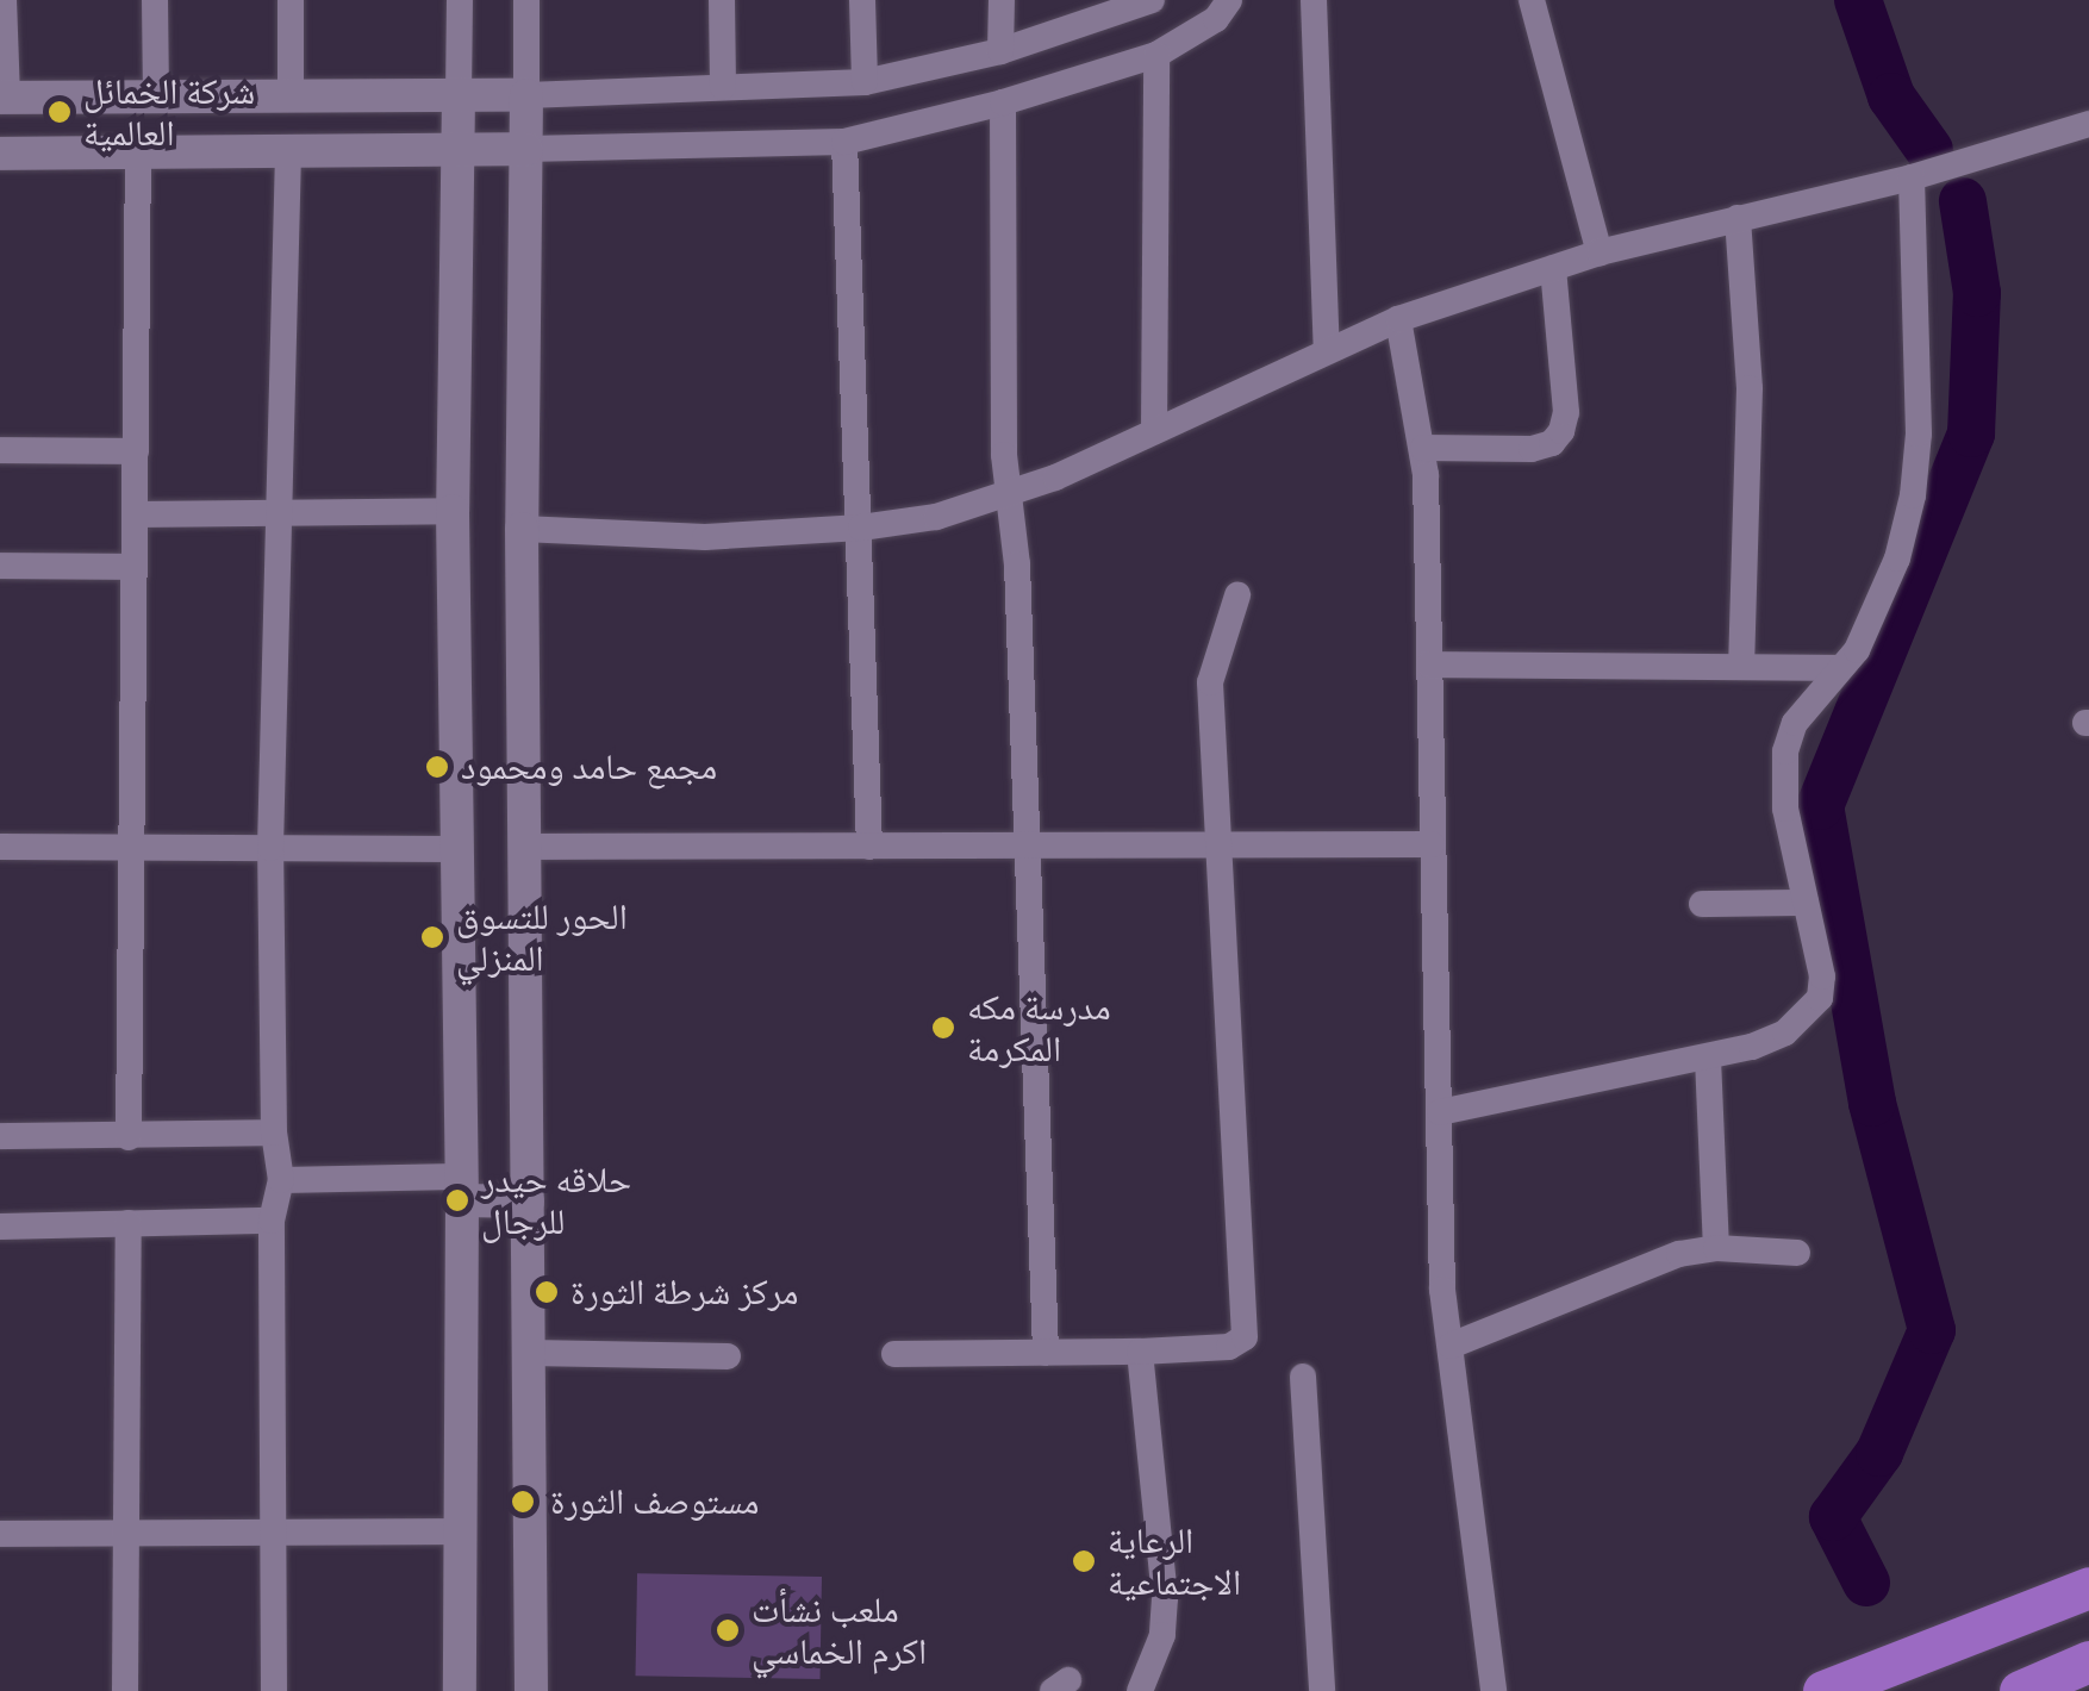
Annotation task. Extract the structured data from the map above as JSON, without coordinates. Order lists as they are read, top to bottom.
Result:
{
  "places": [
    "شركة الخمائل العالمية",
    "مجمع حامد ومحمود",
    "الحور للتسوق المنزلي",
    "مدرسة مكه المكرمة",
    "حلاقه حيدر للرجال",
    "مركز شرطة الثورة",
    "مستوصف الثورة",
    "الرعاية الاجتماعية",
    "ملعب نشأت اكرم الخماسي"
  ]
}
